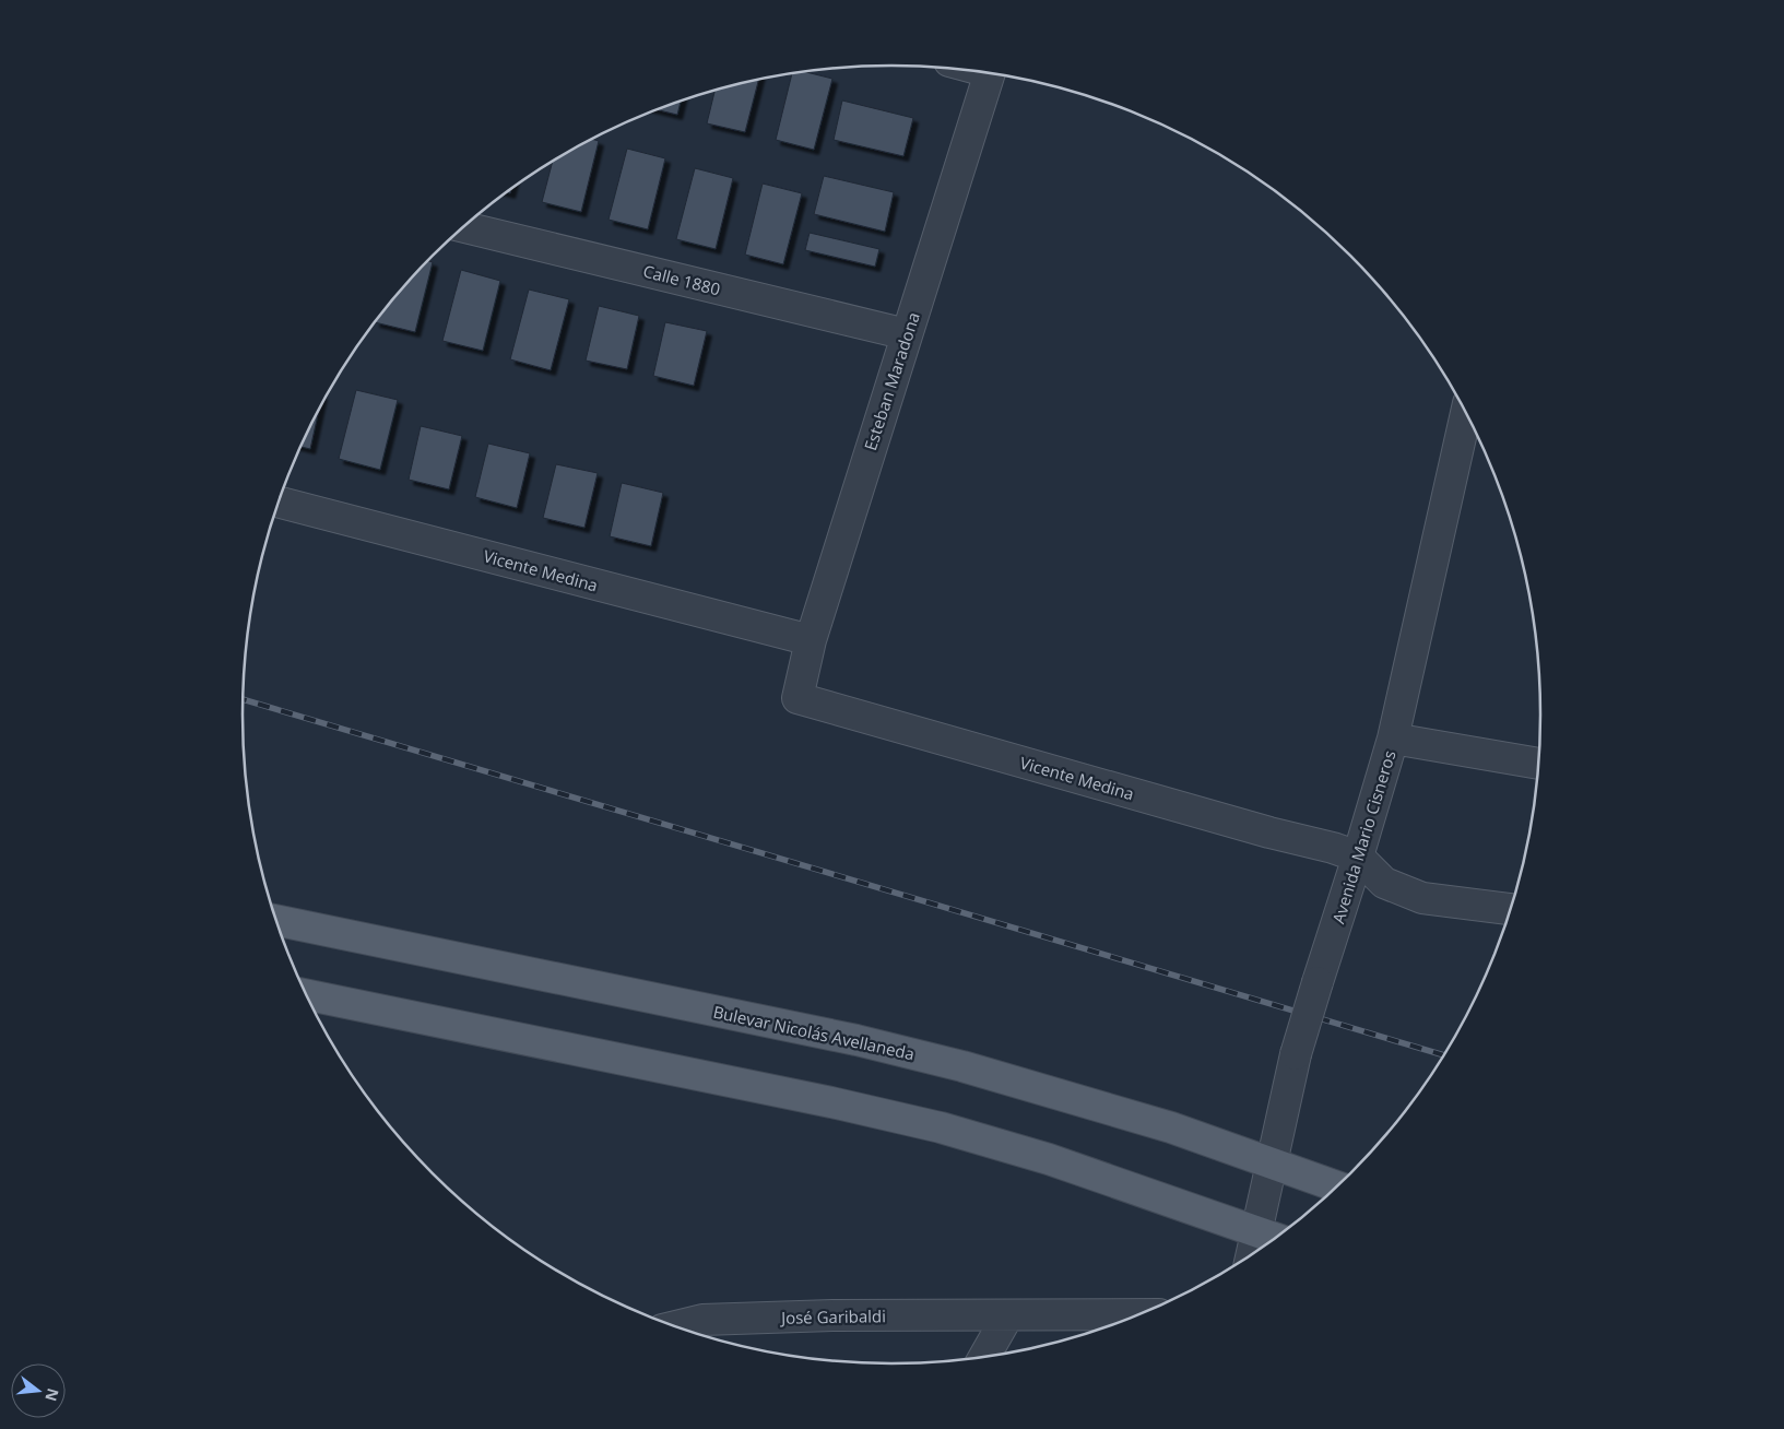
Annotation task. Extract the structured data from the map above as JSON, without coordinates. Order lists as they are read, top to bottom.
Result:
{
  "streets": {
    "main road": ["Bulevar Nicolás Avellaneda"],
    "street": [
      "Calle 1880",
      "Esteban Maradona",
      "Vicente Medina",
      "Avenida Mario Cisneros",
      "José Garibaldi"
    ]
  },
  "crossings": [
    ["Calle 1880", "Esteban Maradona"],
    ["Esteban Maradona", "Vicente Medina"],
    ["Vicente Medina", "Avenida Mario Cisneros"],
    ["Avenida Mario Cisneros", "Bulevar Nicolás Avellaneda"]
  ],
  "north": "right"
}
